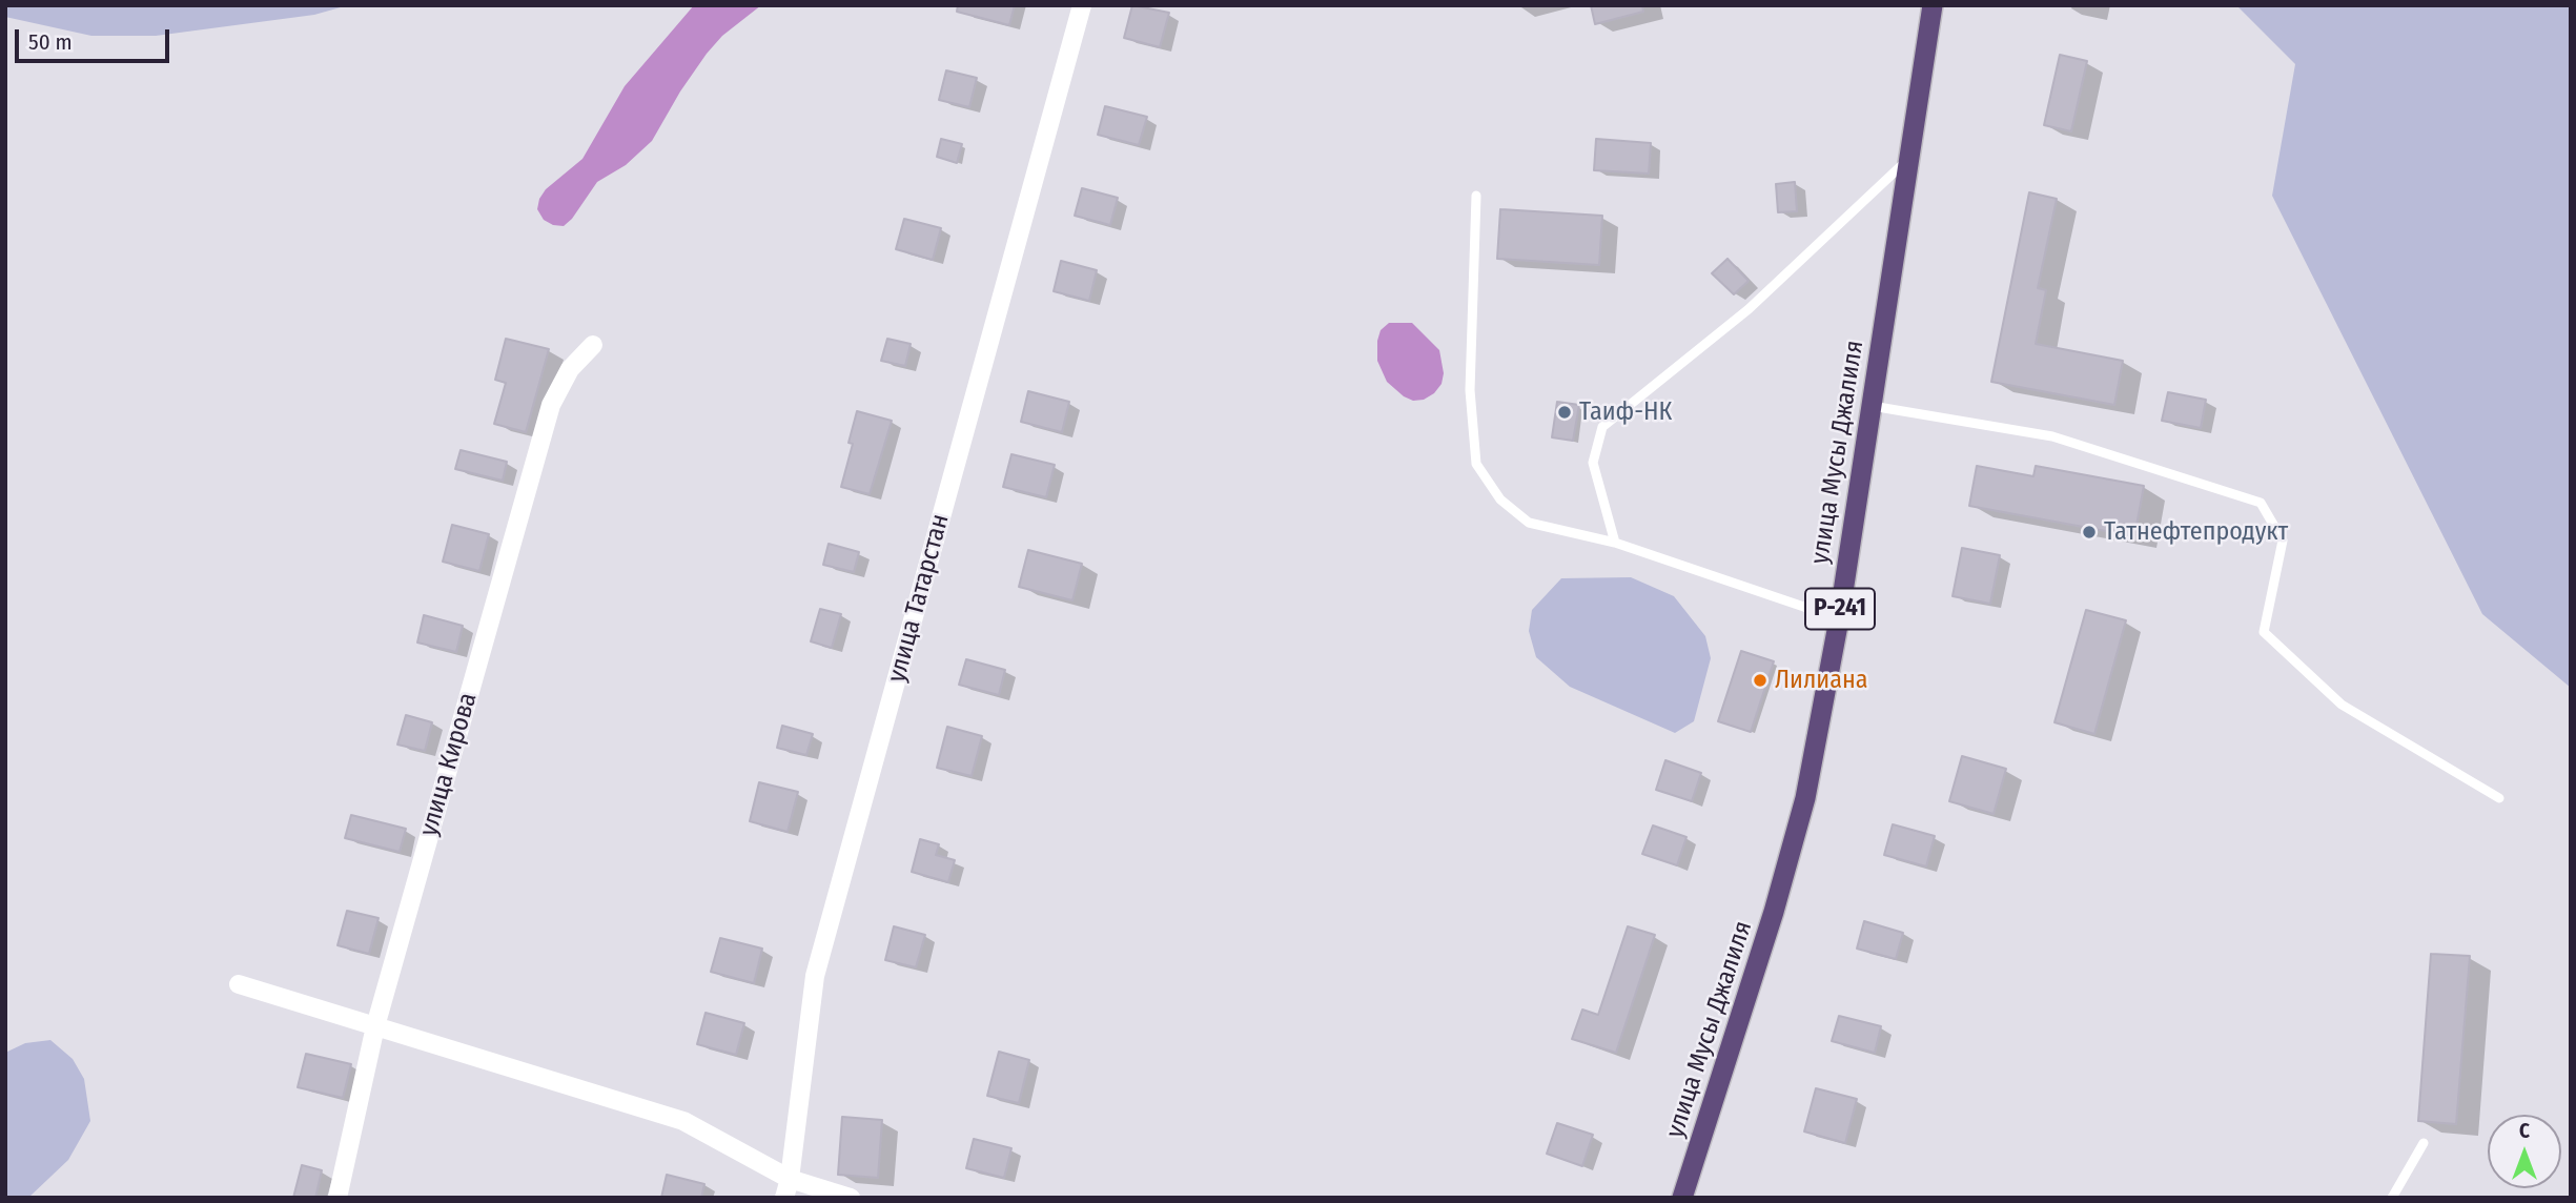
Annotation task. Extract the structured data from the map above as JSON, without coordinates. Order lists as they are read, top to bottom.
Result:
{
  "streets": {
    "highway": ["улица Мусы Джалиля", "Р-241"],
    "street": ["улица Татарстан", "улица Кирова"]
  },
  "places": ["Таиф-НК", "Татнефтепродукт", "Лилиана"],
  "scale_bar": "50 m",
  "north": "top"
}
